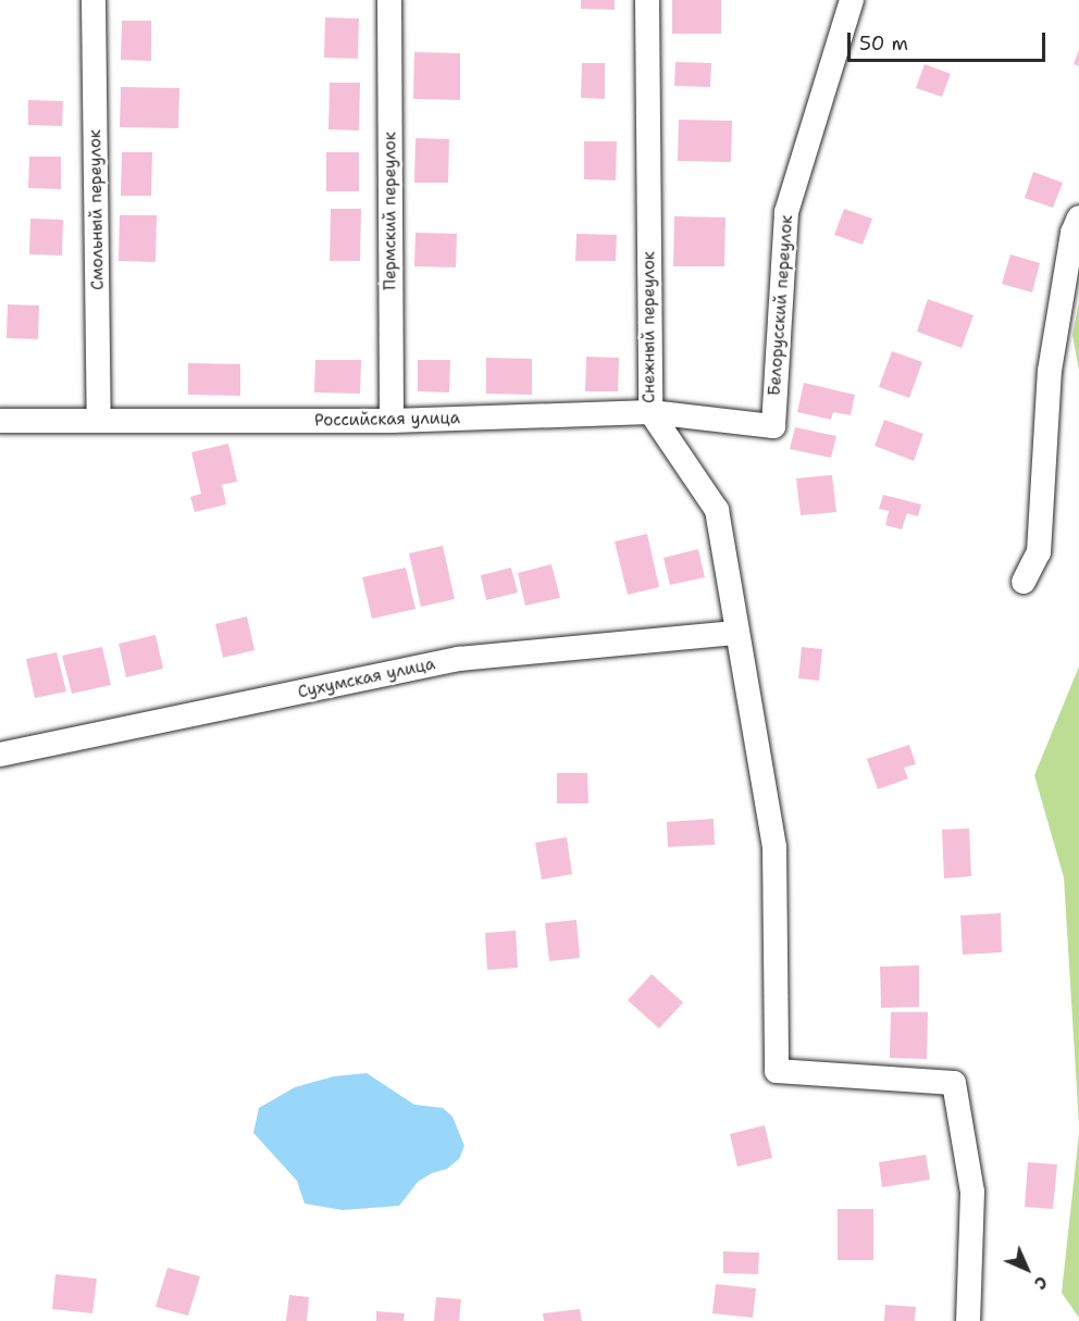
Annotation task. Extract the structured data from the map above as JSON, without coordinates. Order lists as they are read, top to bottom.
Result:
{
  "streets": {
    "street": [
      "Смольный переулок",
      "Пермский переулок",
      "Белорусский переулок",
      "Снежный переулок",
      "Российская улица",
      "Сухумская улица"
    ]
  },
  "crossings": [
    ["Смольный переулок", "Российская улица"],
    ["Пермский переулок", "Российская улица"],
    ["Белорусский переулок", "Российская улица"],
    ["Снежный переулок", "Российская улица"],
    ["Снежный переулок", "Сухумская улица"]
  ],
  "scale_bar": "50 m",
  "north": "bottom right"
}
